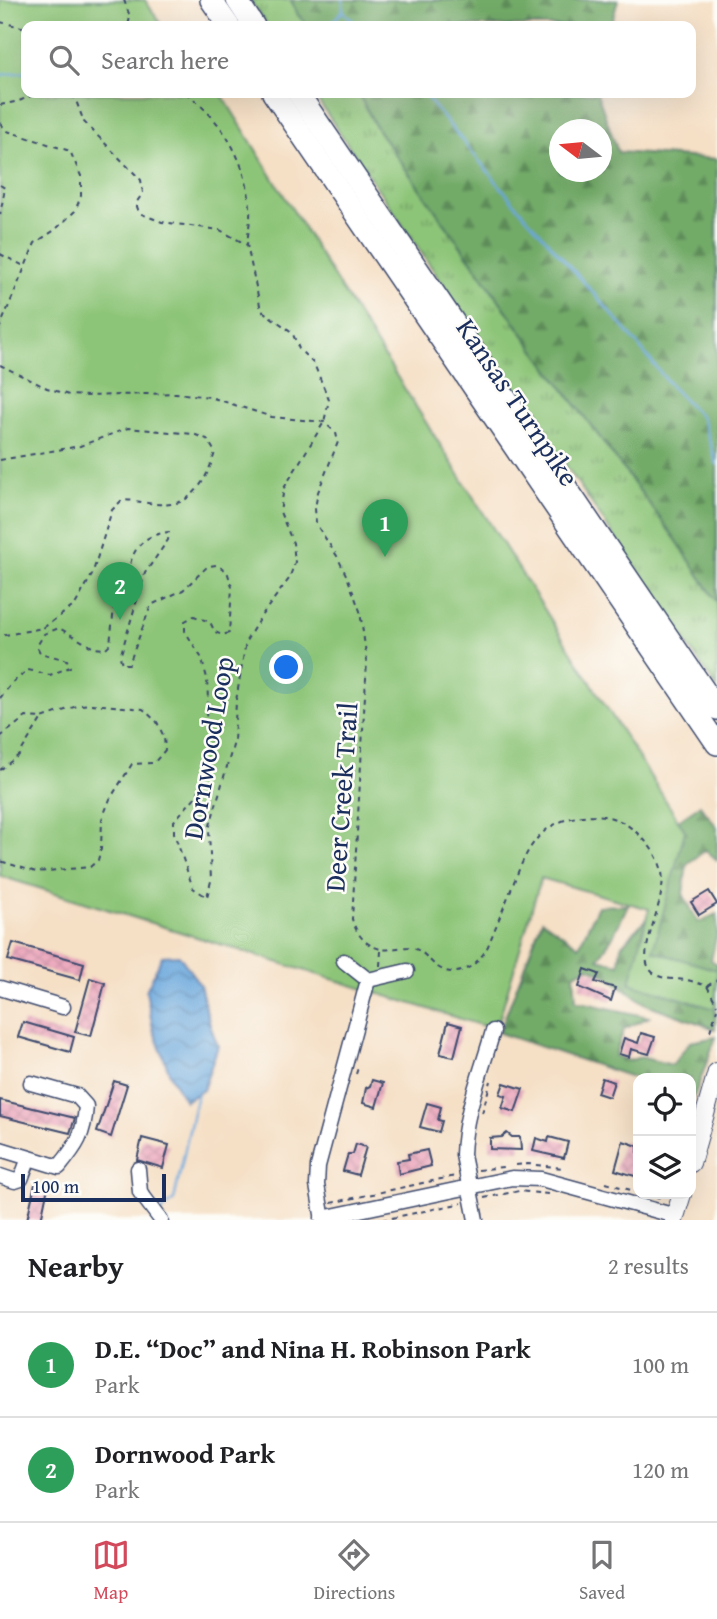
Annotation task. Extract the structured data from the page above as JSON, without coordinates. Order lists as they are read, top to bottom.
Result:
{
  "streets": {
    "highway": ["Kansas Turnpike"],
    "path": ["Dornwood Loop", "Deer Creek Trail"]
  },
  "crossings": [
    ["Dornwood Loop", "Deer Creek Trail"]
  ],
  "scale_bar": "100 m",
  "north": "left",
  "page": {
    "search": "Search here",
    "pins": ["1", "2"],
    "scale": "100 m",
    "heading": ["Nearby", "2 results"],
    "list": [
      {
        "mark": "1",
        "name": "D.E. “Doc” and Nina H. Robinson Park",
        "note": "Park",
        "value": "100 m"
      },
      {
        "mark": "2",
        "name": "Dornwood Park",
        "note": "Park",
        "value": "120 m"
      }
    ],
    "nav": ["Map", "Directions", "Saved"]
  }
}
